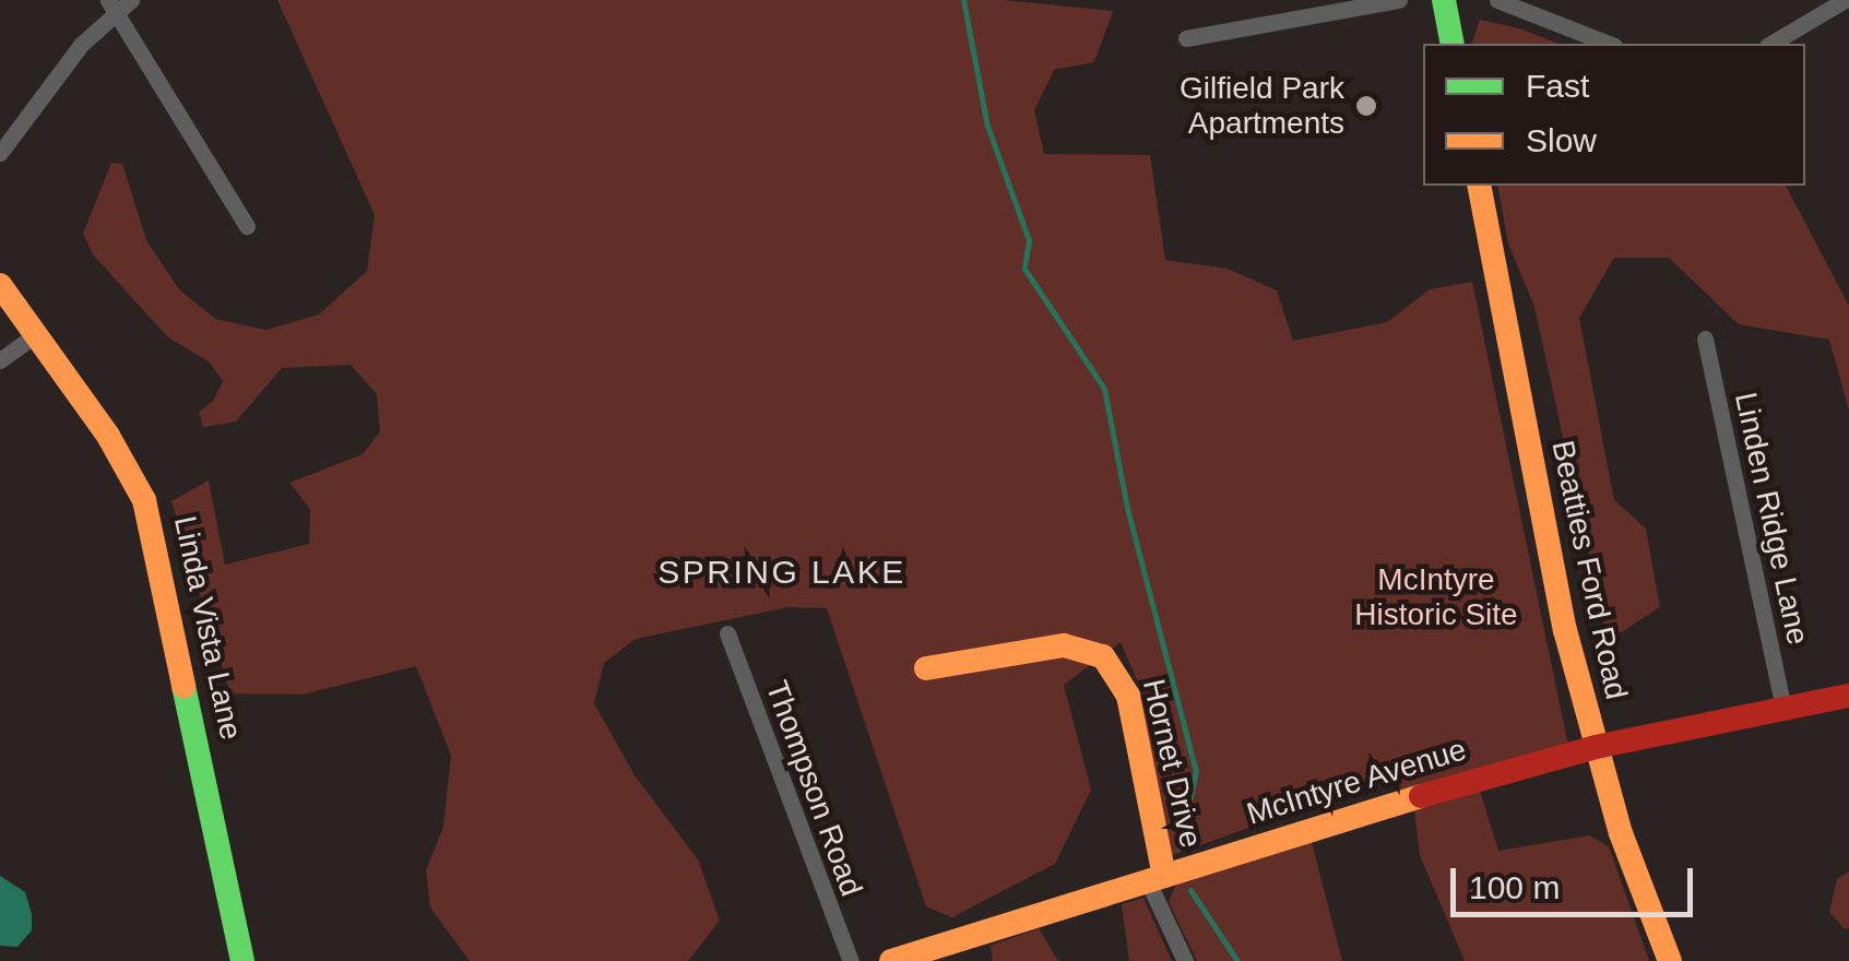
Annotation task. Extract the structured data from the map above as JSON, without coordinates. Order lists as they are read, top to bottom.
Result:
{
  "streets": {
    "street": [
      "Linden Ridge Lane",
      "Beatties Ford Road",
      "Linda Vista Lane",
      "Hornet Drive",
      "McIntyre Avenue",
      "Thompson Road"
    ]
  },
  "crossings": [
    ["Linden Ridge Lane", "McIntyre Avenue"],
    ["Beatties Ford Road", "McIntyre Avenue"],
    ["Hornet Drive", "McIntyre Avenue"]
  ],
  "districts": ["SPRING LAKE"],
  "parks": ["McIntyre Historic Site"],
  "places": ["Gilfield Park Apartments"],
  "legend": ["Fast", "Slow"],
  "scale_bar": "100 m"
}
